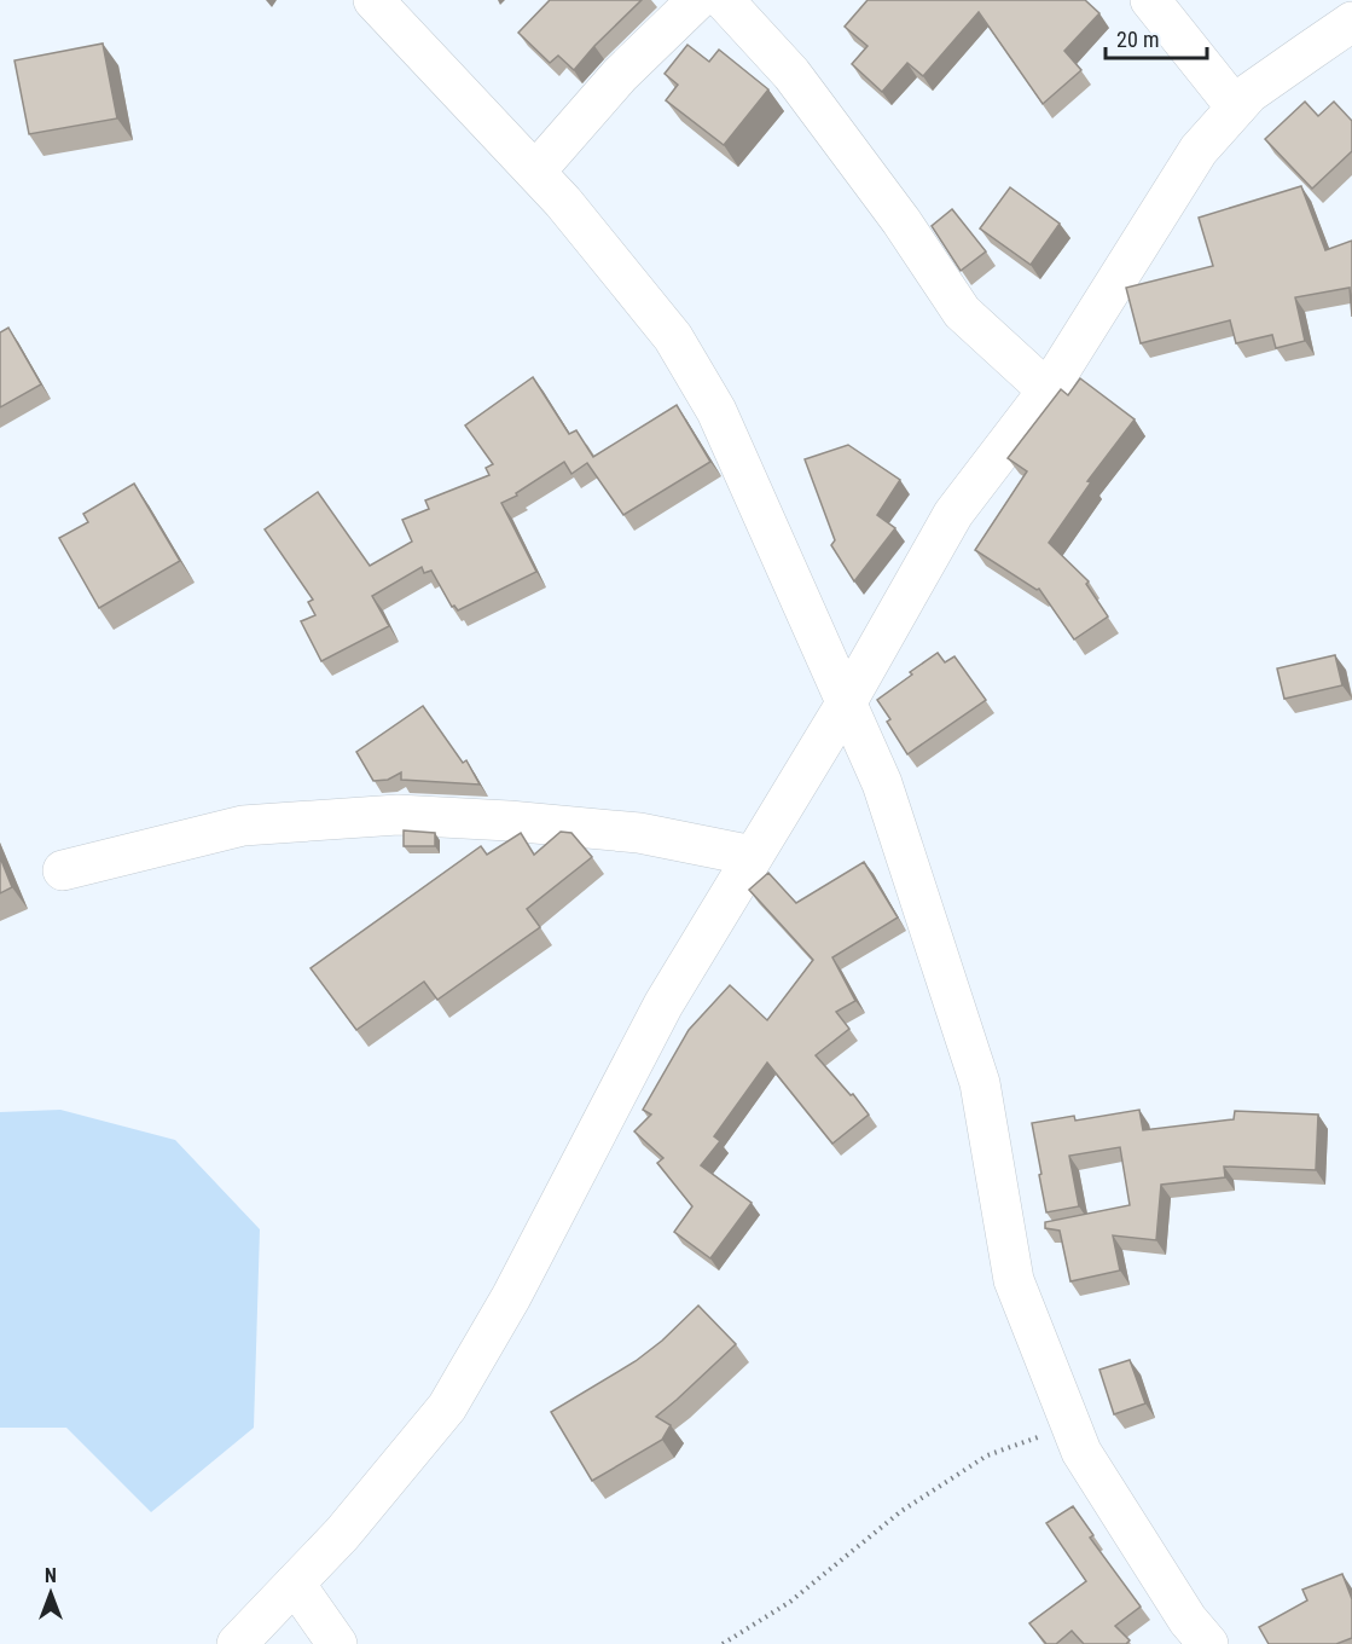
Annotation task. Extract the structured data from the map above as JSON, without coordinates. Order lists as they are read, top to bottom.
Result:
{
  "scale_bar": "20 m",
  "north": "top"
}
